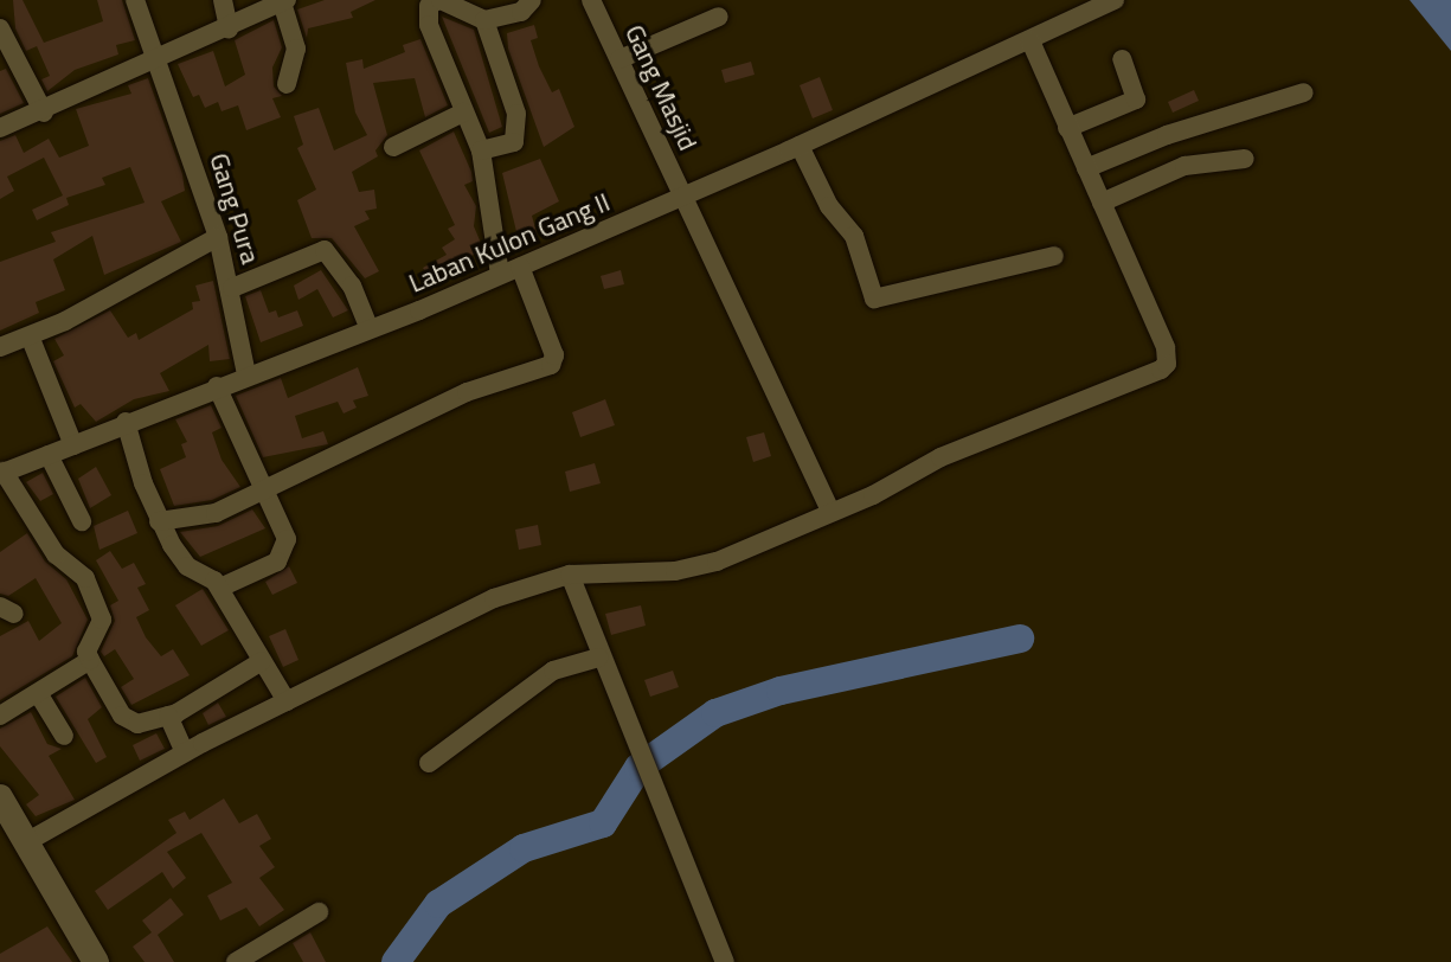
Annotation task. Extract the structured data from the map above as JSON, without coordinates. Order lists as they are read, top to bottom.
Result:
{
  "streets": {
    "street": ["Gang Masjid", "Gang Pura", "Laban Kulon Gang II"]
  },
  "crossings": [
    ["Gang Masjid", "Laban Kulon Gang II"],
    ["Gang Pura", "Laban Kulon Gang II"]
  ]
}
